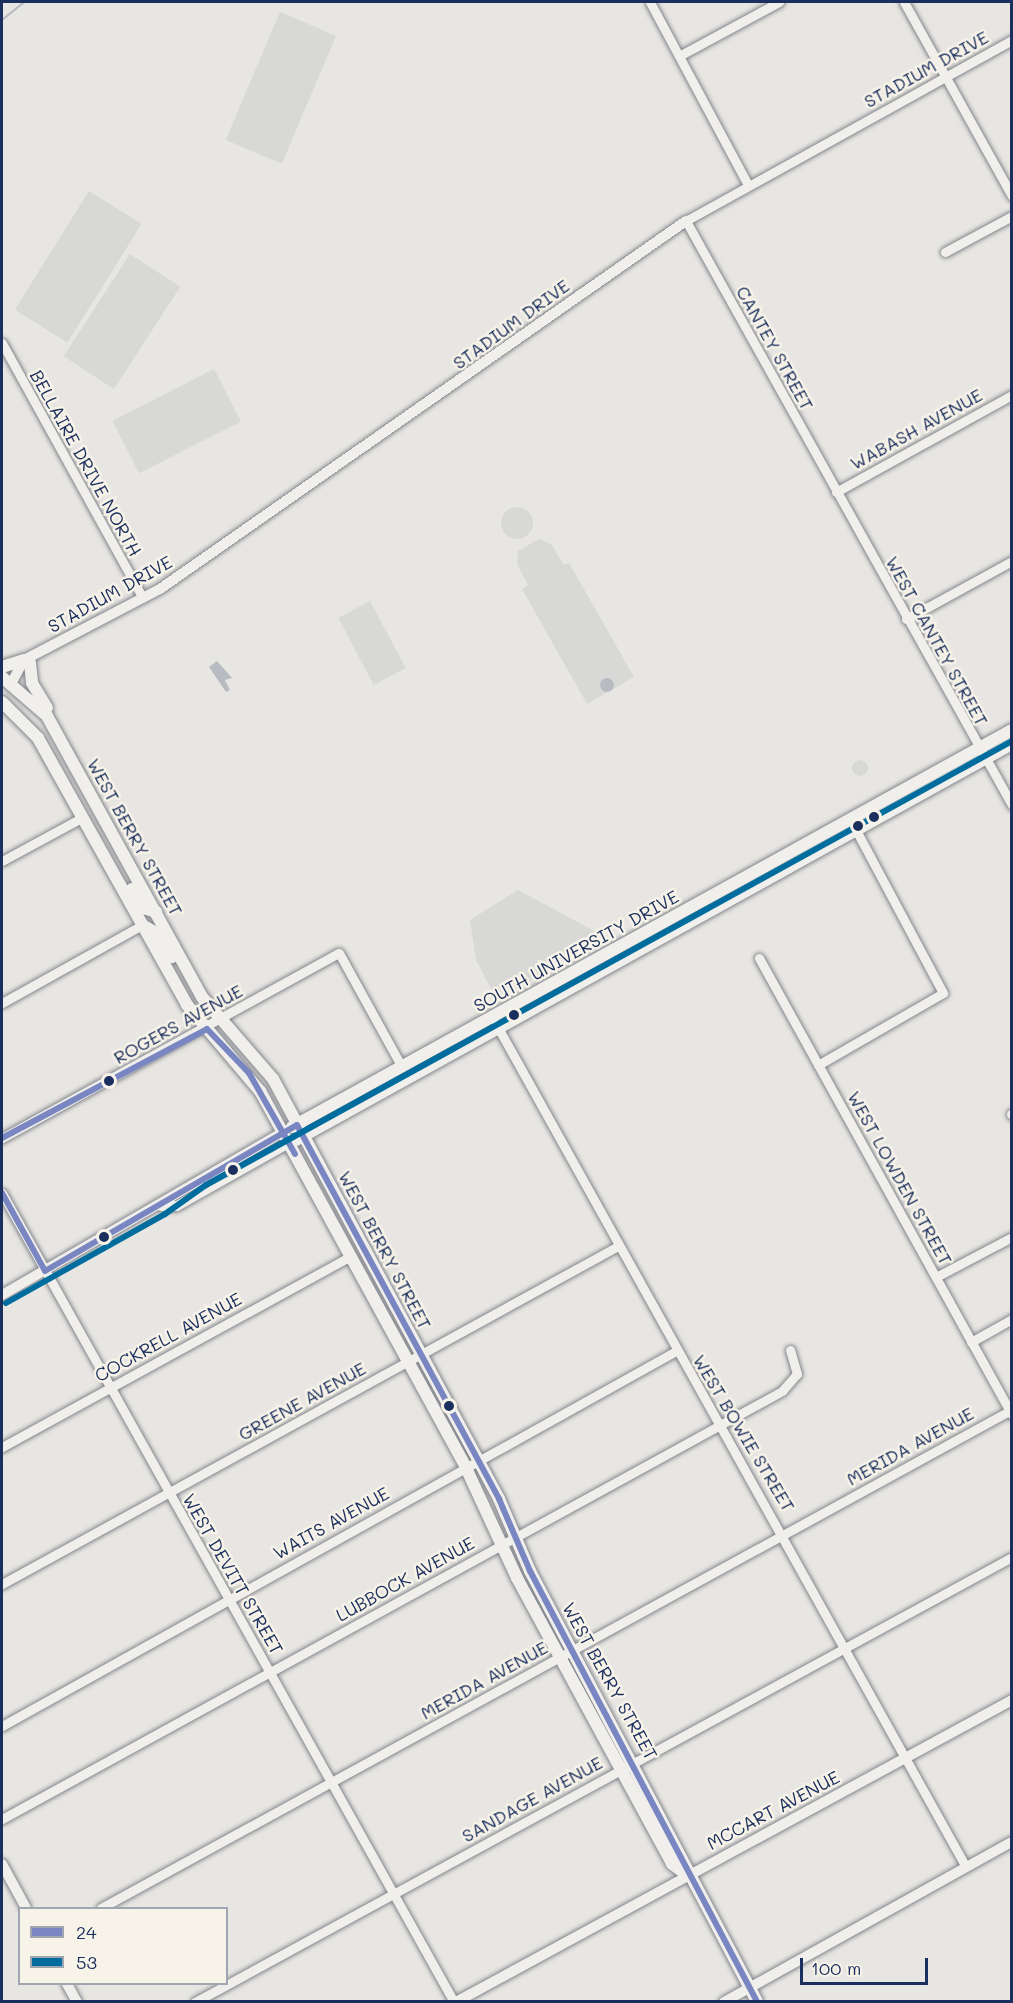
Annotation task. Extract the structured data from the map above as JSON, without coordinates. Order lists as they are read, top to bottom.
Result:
{
  "streets": {
    "main road": ["WEST BERRY STREET", "SOUTH UNIVERSITY DRIVE"],
    "street": [
      "STADIUM DRIVE",
      "CANTEY STREET",
      "WABASH AVENUE",
      "BELLAIRE DRIVE NORTH",
      "WEST CANTEY STREET",
      "ROGERS AVENUE",
      "WEST LOWDEN STREET",
      "COCKRELL AVENUE",
      "GREENE AVENUE",
      "WEST BOWIE STREET",
      "MERIDA AVENUE",
      "WAITS AVENUE",
      "WEST DEVITT STREET",
      "LUBBOCK AVENUE",
      "SANDAGE AVENUE",
      "MCCART AVENUE"
    ]
  },
  "crossings": [
    ["STADIUM DRIVE", "CANTEY STREET"],
    ["STADIUM DRIVE", "BELLAIRE DRIVE NORTH"],
    ["CANTEY STREET", "WABASH AVENUE"],
    ["CANTEY STREET", "WEST CANTEY STREET"],
    ["WABASH AVENUE", "WEST CANTEY STREET"],
    ["WEST CANTEY STREET", "SOUTH UNIVERSITY DRIVE"],
    ["WEST BERRY STREET", "SOUTH UNIVERSITY DRIVE"],
    ["WEST BERRY STREET", "ROGERS AVENUE"],
    ["WEST BERRY STREET", "COCKRELL AVENUE"],
    ["WEST BERRY STREET", "GREENE AVENUE"],
    ["WEST BERRY STREET", "MERIDA AVENUE"],
    ["WEST BERRY STREET", "WAITS AVENUE"],
    ["WEST BERRY STREET", "LUBBOCK AVENUE"],
    ["WEST BERRY STREET", "SANDAGE AVENUE"],
    ["WEST BERRY STREET", "MCCART AVENUE"],
    ["SOUTH UNIVERSITY DRIVE", "ROGERS AVENUE"],
    ["SOUTH UNIVERSITY DRIVE", "WEST BOWIE STREET"],
    ["SOUTH UNIVERSITY DRIVE", "WEST DEVITT STREET"],
    ["WEST LOWDEN STREET", "MERIDA AVENUE"],
    ["COCKRELL AVENUE", "WEST DEVITT STREET"],
    ["GREENE AVENUE", "WEST BOWIE STREET"],
    ["GREENE AVENUE", "WEST DEVITT STREET"],
    ["WEST BOWIE STREET", "MERIDA AVENUE"],
    ["WEST BOWIE STREET", "WAITS AVENUE"],
    ["WEST BOWIE STREET", "LUBBOCK AVENUE"],
    ["WEST BOWIE STREET", "SANDAGE AVENUE"],
    ["WEST BOWIE STREET", "MCCART AVENUE"],
    ["MERIDA AVENUE", "WEST DEVITT STREET"],
    ["WAITS AVENUE", "WEST DEVITT STREET"],
    ["WEST DEVITT STREET", "LUBBOCK AVENUE"],
    ["WEST DEVITT STREET", "SANDAGE AVENUE"],
    ["WEST DEVITT STREET", "MCCART AVENUE"]
  ],
  "lines": ["transit line 53", "transit line 24"],
  "legend": ["24", "53"],
  "scale_bar": "100 m"
}
